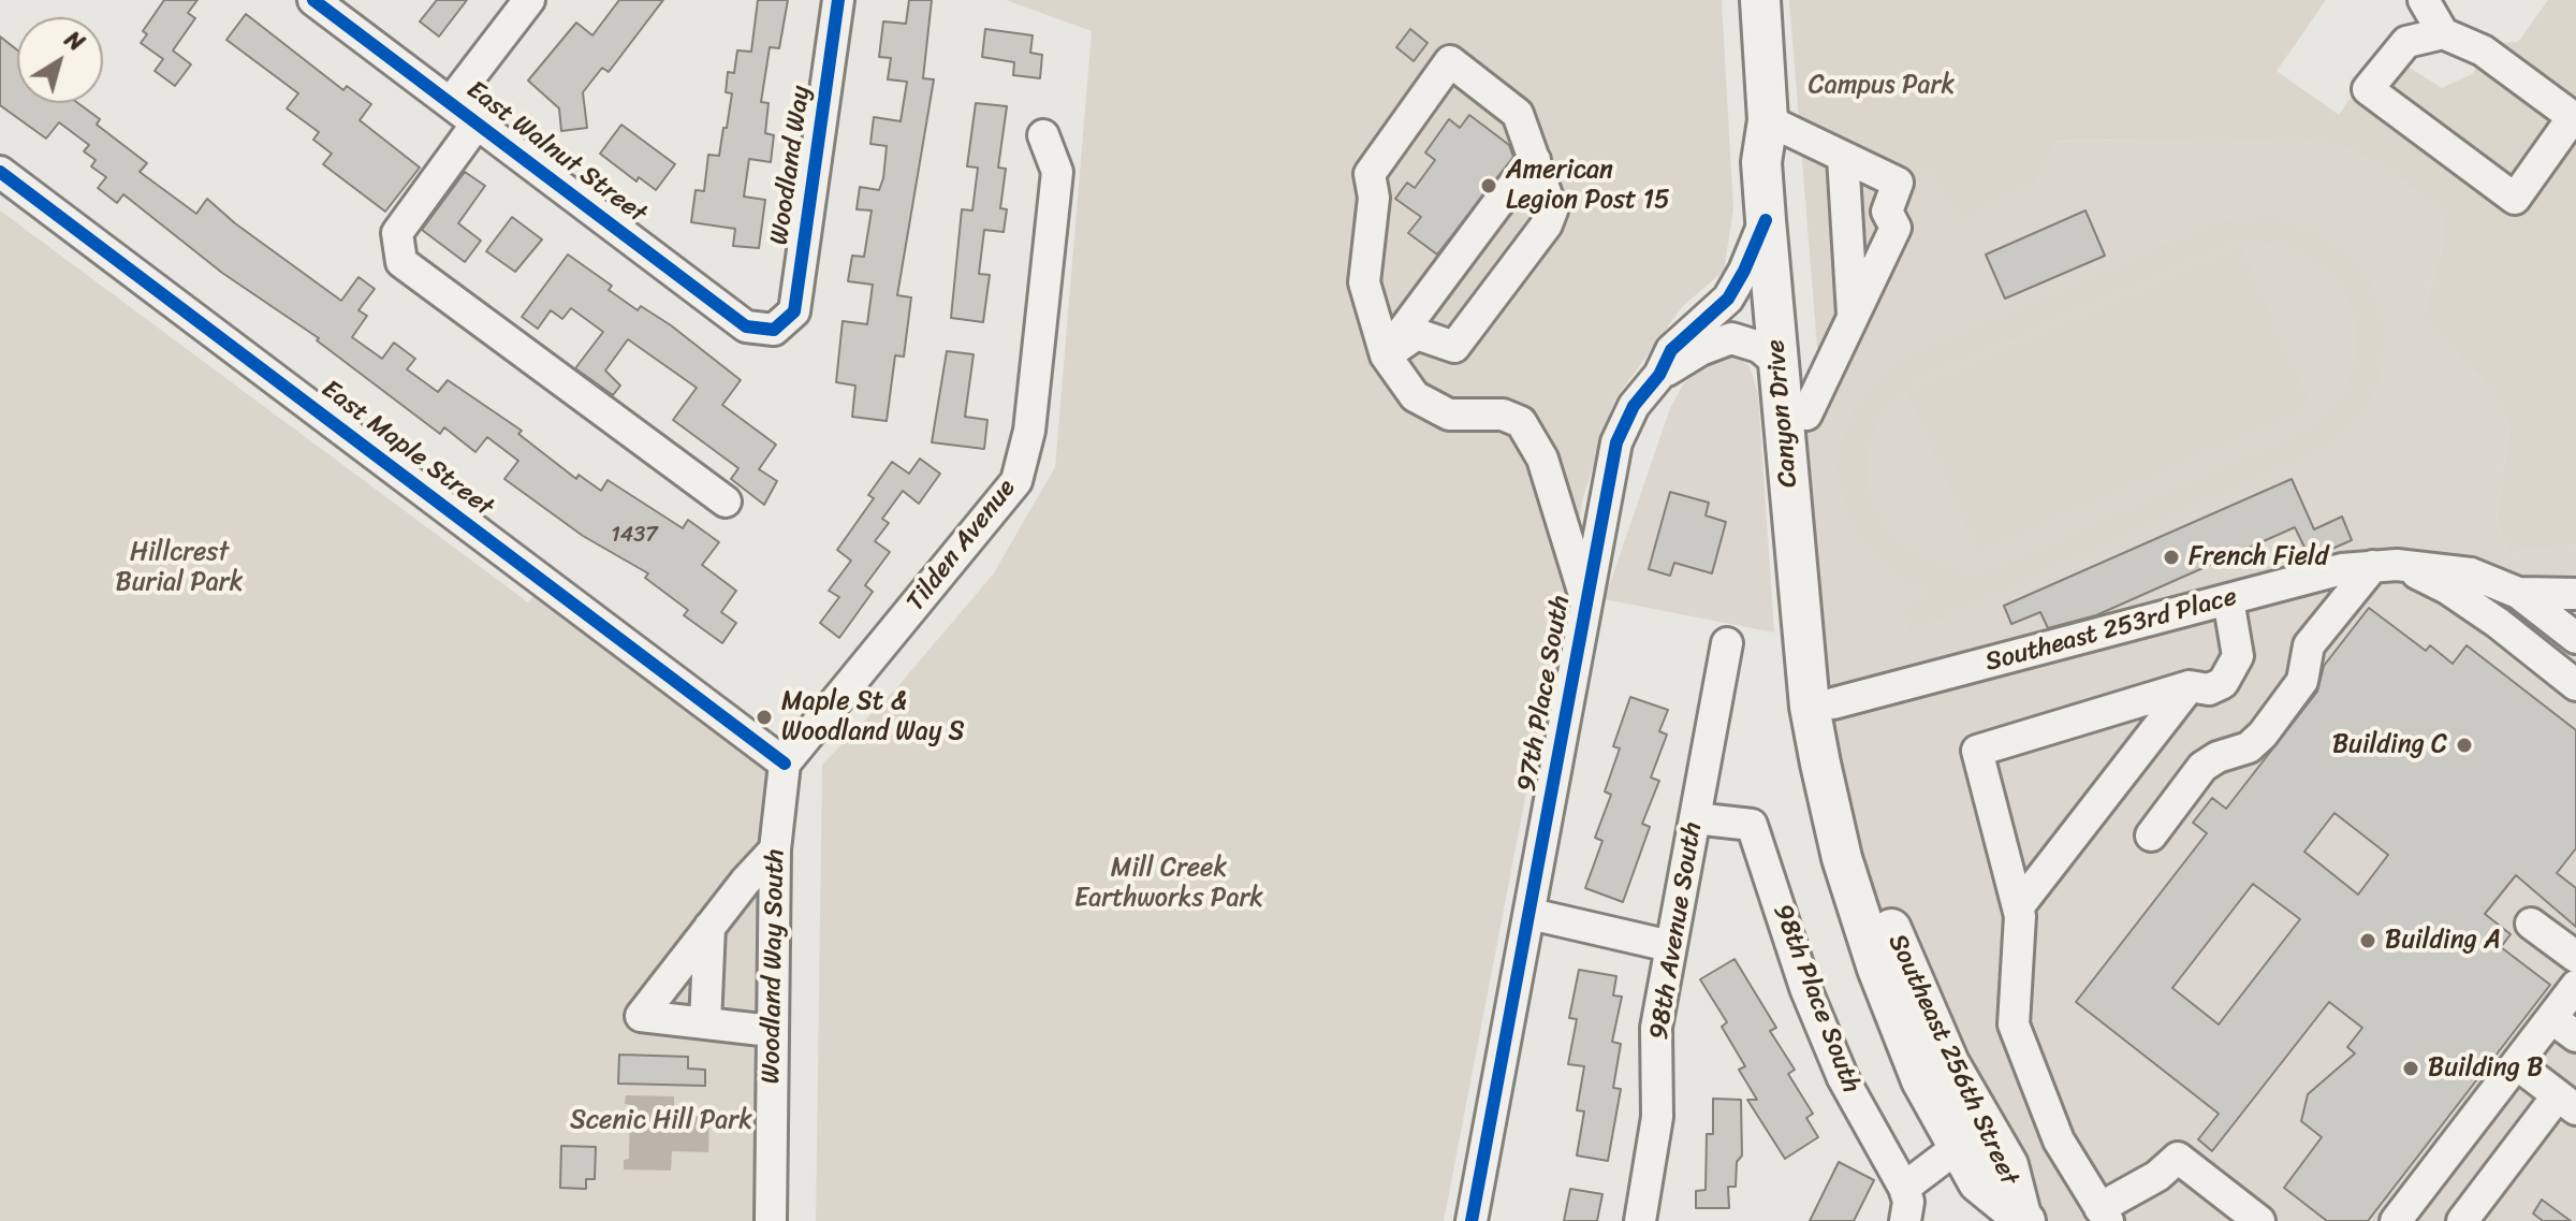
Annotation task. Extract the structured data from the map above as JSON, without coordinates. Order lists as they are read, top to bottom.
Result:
{
  "streets": {
    "main road": ["Canyon Drive", "Southeast 256th Street"],
    "street": [
      "East Walnut Street",
      "Woodland Way",
      "East Maple Street",
      "Tilden Avenue",
      "Southeast 253rd Place",
      "97th Place South",
      "98th Avenue South",
      "Woodland Way South",
      "98th Place South"
    ]
  },
  "crossings": [
    ["East Walnut Street", "Woodland Way"],
    ["Canyon Drive", "Southeast 253rd Place"],
    ["Canyon Drive", "97th Place South"],
    ["Canyon Drive", "Southeast 256th Street"],
    ["East Maple Street", "Tilden Avenue"],
    ["East Maple Street", "Woodland Way South"],
    ["Tilden Avenue", "Woodland Way South"],
    ["Southeast 253rd Place", "Southeast 256th Street"],
    ["98th Avenue South", "98th Place South"]
  ],
  "parks": [
    "Campus Park",
    "Hillcrest Burial Park",
    "Mill Creek Earthworks Park",
    "Scenic Hill Park"
  ],
  "places": [
    "American Legion Post 15",
    "French Field",
    "Maple St & Woodland Way S",
    "Building C",
    "Building A",
    "Building B"
  ],
  "house_numbers": ["1437"],
  "north": "top right"
}
